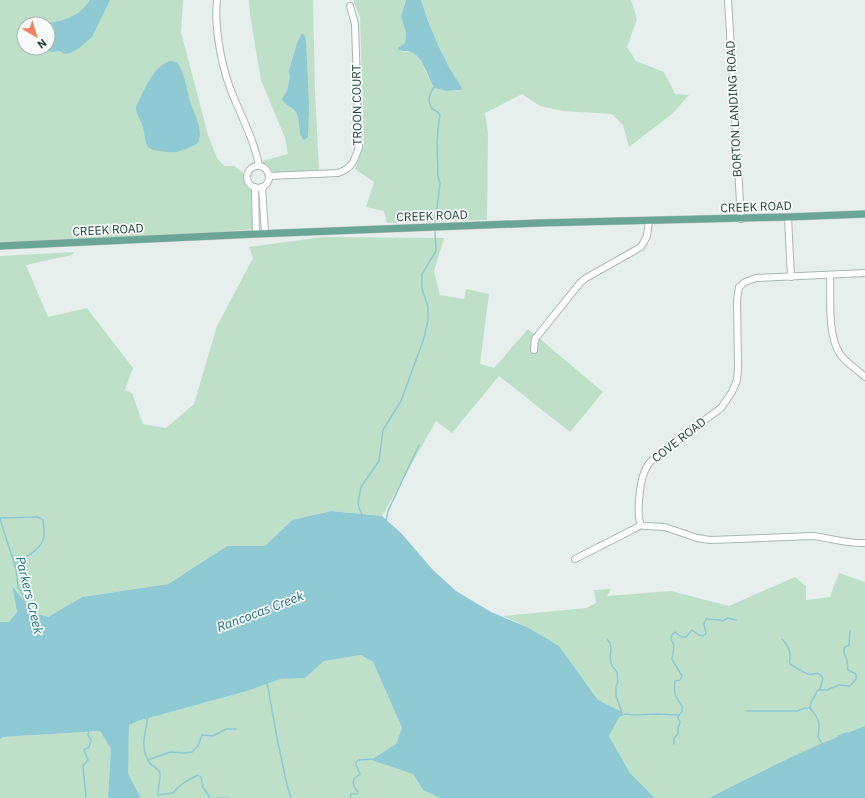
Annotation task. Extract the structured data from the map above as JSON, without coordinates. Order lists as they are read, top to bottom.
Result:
{
  "streets": {
    "main road": ["CREEK ROAD"],
    "street": ["TROON COURT", "BORTON LANDING ROAD", "COVE ROAD"]
  },
  "crossings": [
    ["BORTON LANDING ROAD", "CREEK ROAD"]
  ],
  "water": ["Parkers Creek", "Rancocas Creek"],
  "north": "bottom right"
}
